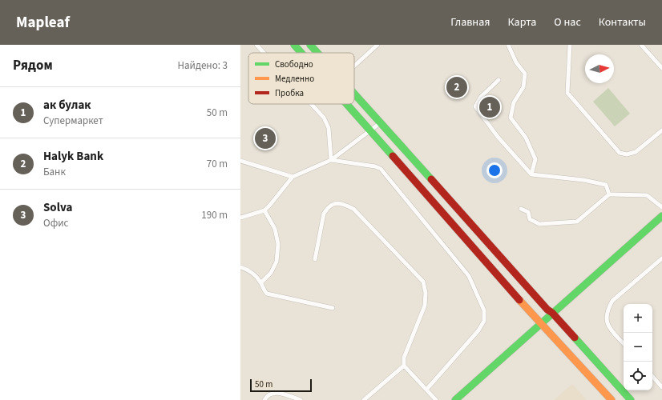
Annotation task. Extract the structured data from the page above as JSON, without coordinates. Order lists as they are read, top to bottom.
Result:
{
  "legend": ["Свободно", "Медленно", "Пробка"],
  "scale_bar": "50 m",
  "north": "right",
  "page": {
    "header": "Mapleaf",
    "nav": [
      "Главная",
      "Карта",
      "О нас",
      "Контакты"
    ],
    "heading": ["Рядом", "Найдено: 3"],
    "pins": ["2", "1", "3"],
    "list": [
      {
        "mark": "1",
        "name": "ак булак",
        "note": "Супермаркет",
        "value": "50 m"
      },
      {
        "mark": "2",
        "name": "Halyk Bank",
        "note": "Банк",
        "value": "70 m"
      },
      {
        "mark": "3",
        "name": "Solva",
        "note": "Офис",
        "value": "190 m"
      }
    ],
    "map_buttons": ["+", "−"],
    "scale": "50 m"
  }
}
